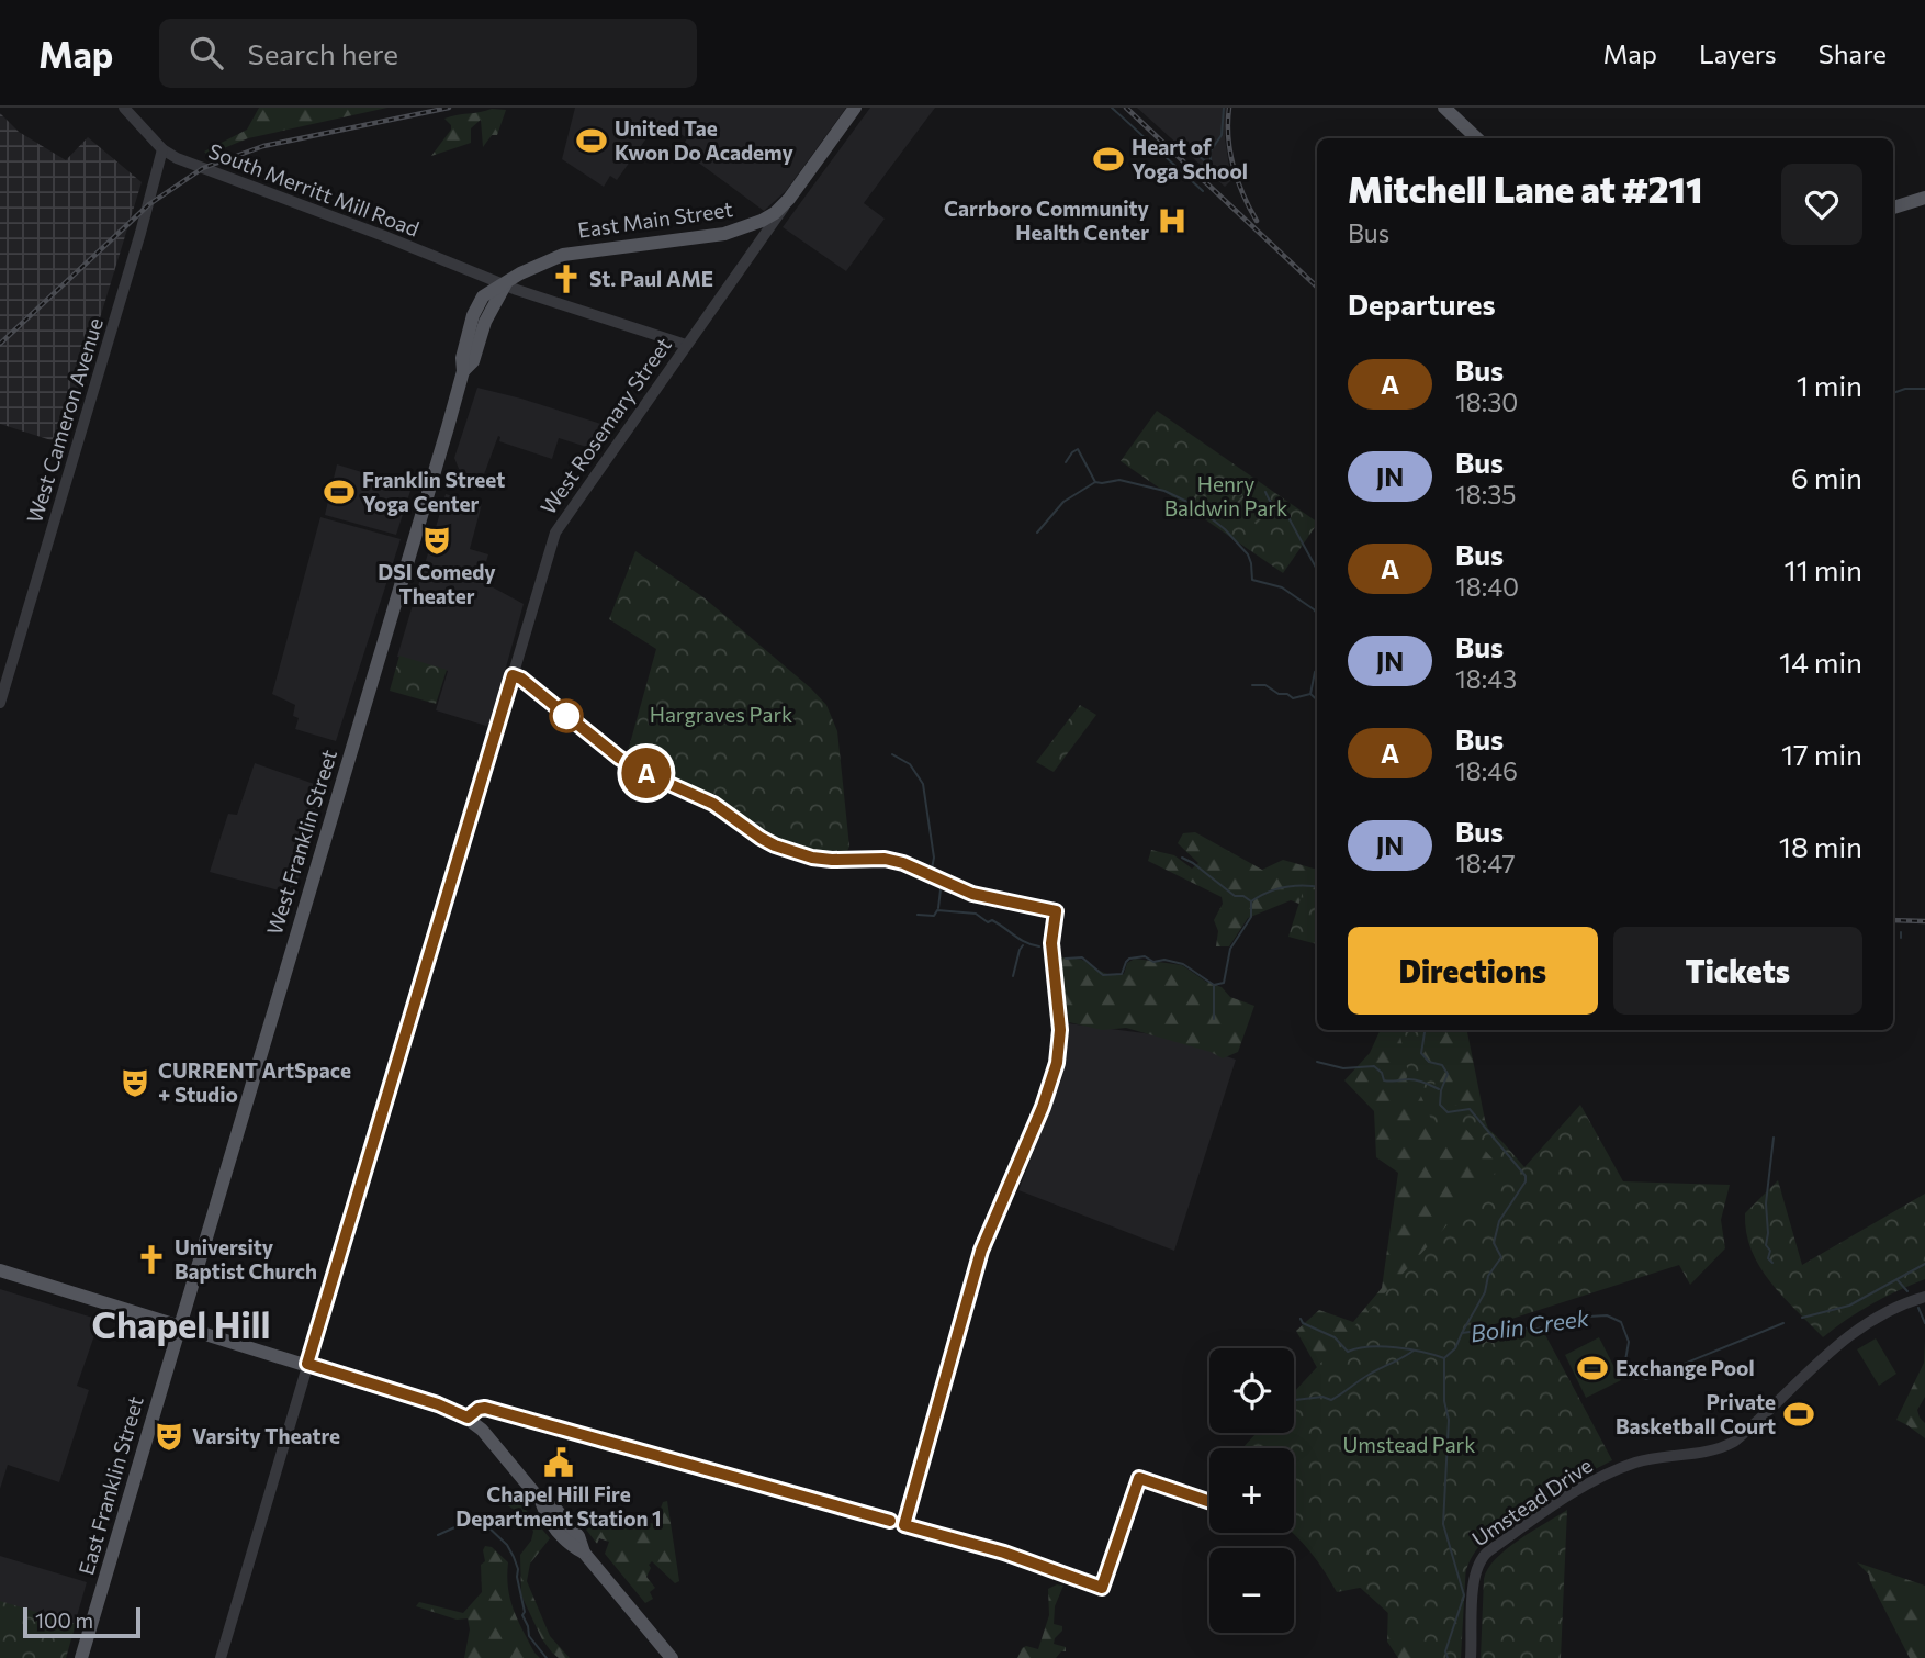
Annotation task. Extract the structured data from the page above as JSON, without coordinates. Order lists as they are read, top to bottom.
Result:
{
  "streets": {
    "main road": ["East Main Street", "West Franklin Street", "East Franklin Street"],
    "street": [
      "South Merritt Mill Road",
      "West Cameron Avenue",
      "West Rosemary Street",
      "Umstead Drive"
    ]
  },
  "crossings": [
    ["South Merritt Mill Road", "East Main Street"],
    ["South Merritt Mill Road", "West Cameron Avenue"],
    ["South Merritt Mill Road", "West Rosemary Street"],
    ["South Merritt Mill Road", "West Franklin Street"],
    ["East Main Street", "West Rosemary Street"],
    ["East Main Street", "West Franklin Street"],
    ["West Franklin Street", "East Franklin Street"]
  ],
  "districts": ["Chapel Hill"],
  "water": ["Bolin Creek"],
  "parks": ["Henry Baldwin Park", "Hargraves Park", "Umstead Park"],
  "places": {
    "sports": [
      "United Tae Kwon Do Academy",
      "Heart of Yoga School",
      "Franklin Street Yoga Center",
      "Exchange Pool",
      "Private Basketball Court"
    ],
    "hospital": ["Carrboro Community Health Center"],
    "church": ["St. Paul AME", "University Baptist Church"],
    "theatre": ["DSI Comedy Theater", "CURRENT ArtSpace + Studio", "Varsity Theatre"],
    "public building": ["Chapel Hill Fire Department Station 1"]
  },
  "lines": ["bus line A"],
  "scale_bar": "100 m",
  "page": {
    "header": "Map",
    "search": "Search here",
    "nav": ["Map", "Layers", "Share"],
    "on_map": "A",
    "heading": [
      ["Mitchell Lane at #211", "Bus"],
      "Departures"
    ],
    "list": [
      {
        "mark": "A",
        "name": "Bus",
        "note": "18:30",
        "value": "1 min"
      },
      {
        "mark": "JN",
        "name": "Bus",
        "note": "18:35",
        "value": "6 min"
      },
      {
        "mark": "A",
        "name": "Bus",
        "note": "18:40",
        "value": "11 min"
      },
      {
        "mark": "JN",
        "name": "Bus",
        "note": "18:43",
        "value": "14 min"
      },
      {
        "mark": "A",
        "name": "Bus",
        "note": "18:46",
        "value": "17 min"
      },
      {
        "mark": "JN",
        "name": "Bus",
        "note": "18:47",
        "value": "18 min"
      }
    ],
    "buttons": ["Directions", "Tickets"],
    "map_buttons": ["+", "−"],
    "scale": "100 m"
  }
}
